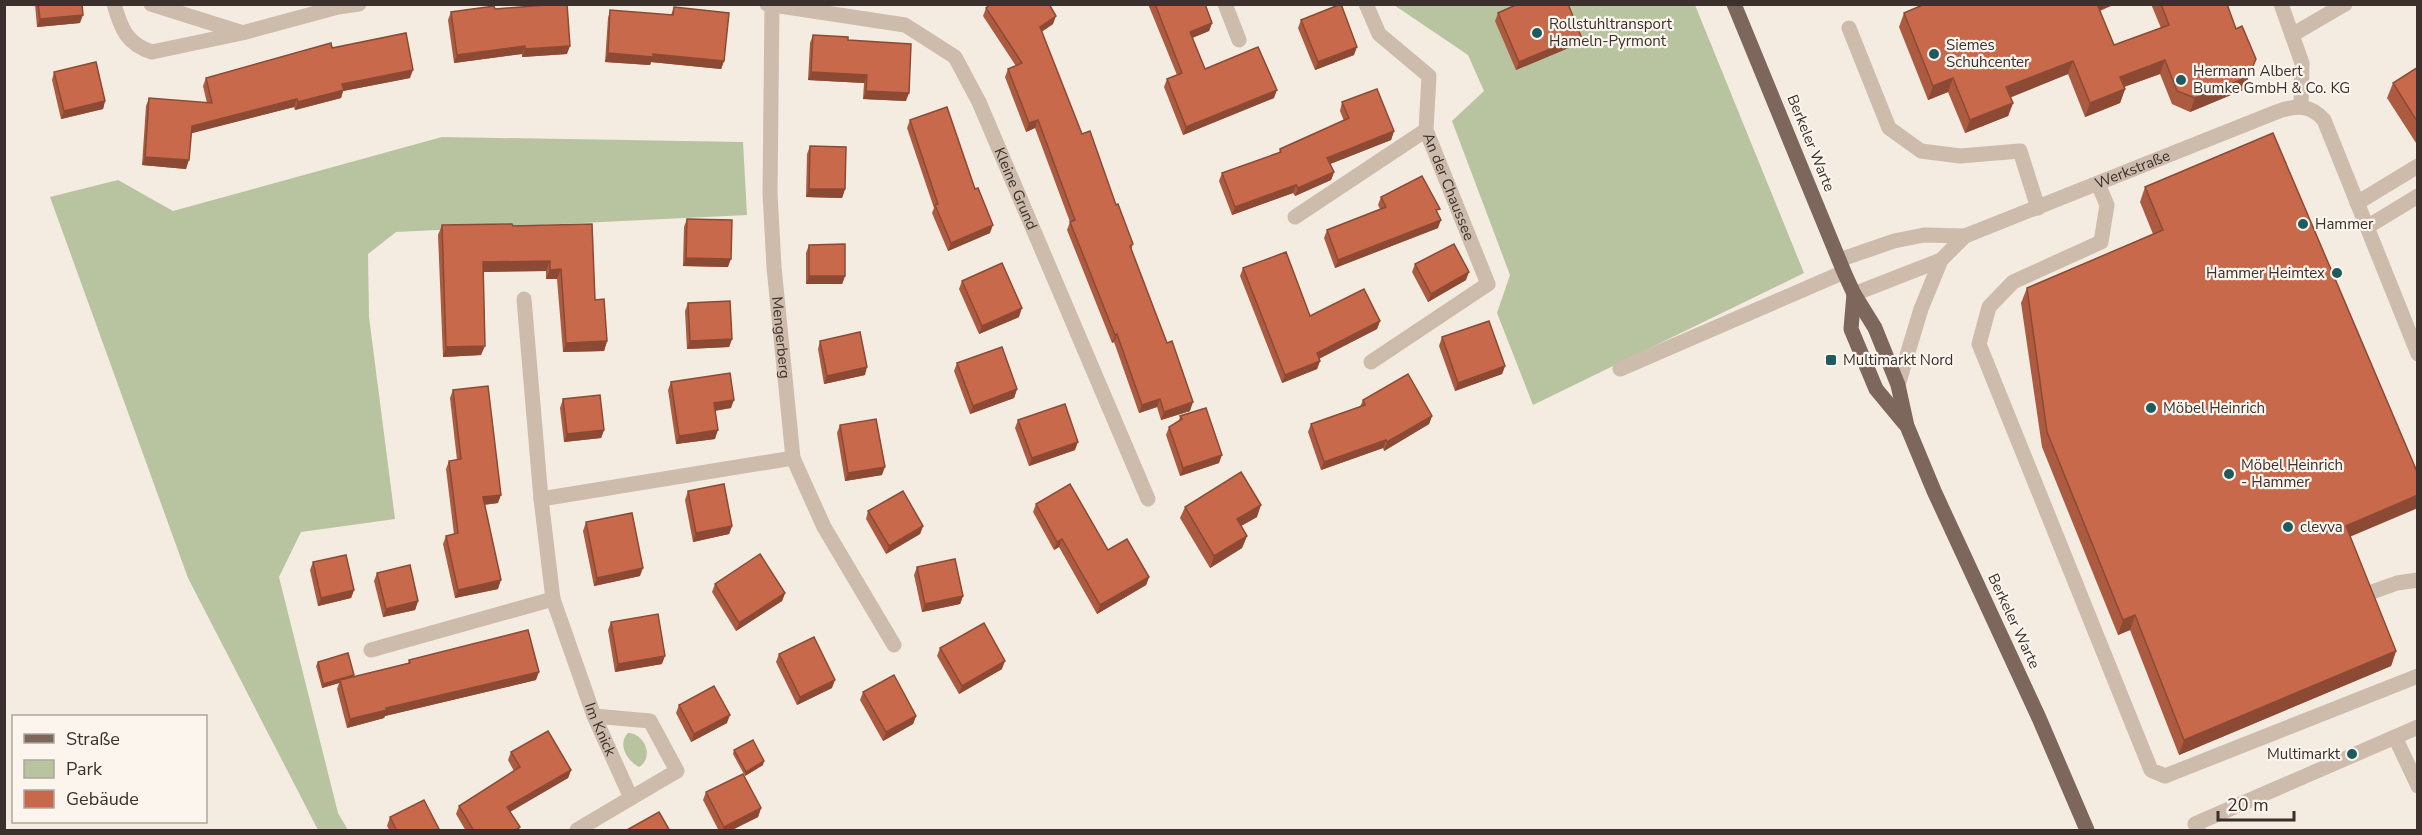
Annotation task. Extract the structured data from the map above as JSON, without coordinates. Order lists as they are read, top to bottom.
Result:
{
  "streets": {
    "main road": ["Berkeler Warte"],
    "street": [
      "Werkstraße",
      "An der Chaussee",
      "Kleine Grund",
      "Mengerberg",
      "Im Knick"
    ]
  },
  "crossings": [
    ["Berkeler Warte", "Werkstraße"],
    ["Kleine Grund", "Mengerberg"]
  ],
  "places": {
    "other": [
      "Rollstuhltransport Hameln-Pyrmont",
      "Siemes Schuhcenter",
      "Hermann Albert Bumke GmbH & Co. KG",
      "Hammer",
      "Hammer Heimtex",
      "Möbel Heinrich",
      "Möbel Heinrich - Hammer",
      "clevva",
      "Multimarkt"
    ],
    "transit": ["Multimarkt Nord"]
  },
  "legend": ["Straße", "Park", "Gebäude"],
  "scale_bar": "20 m"
}
